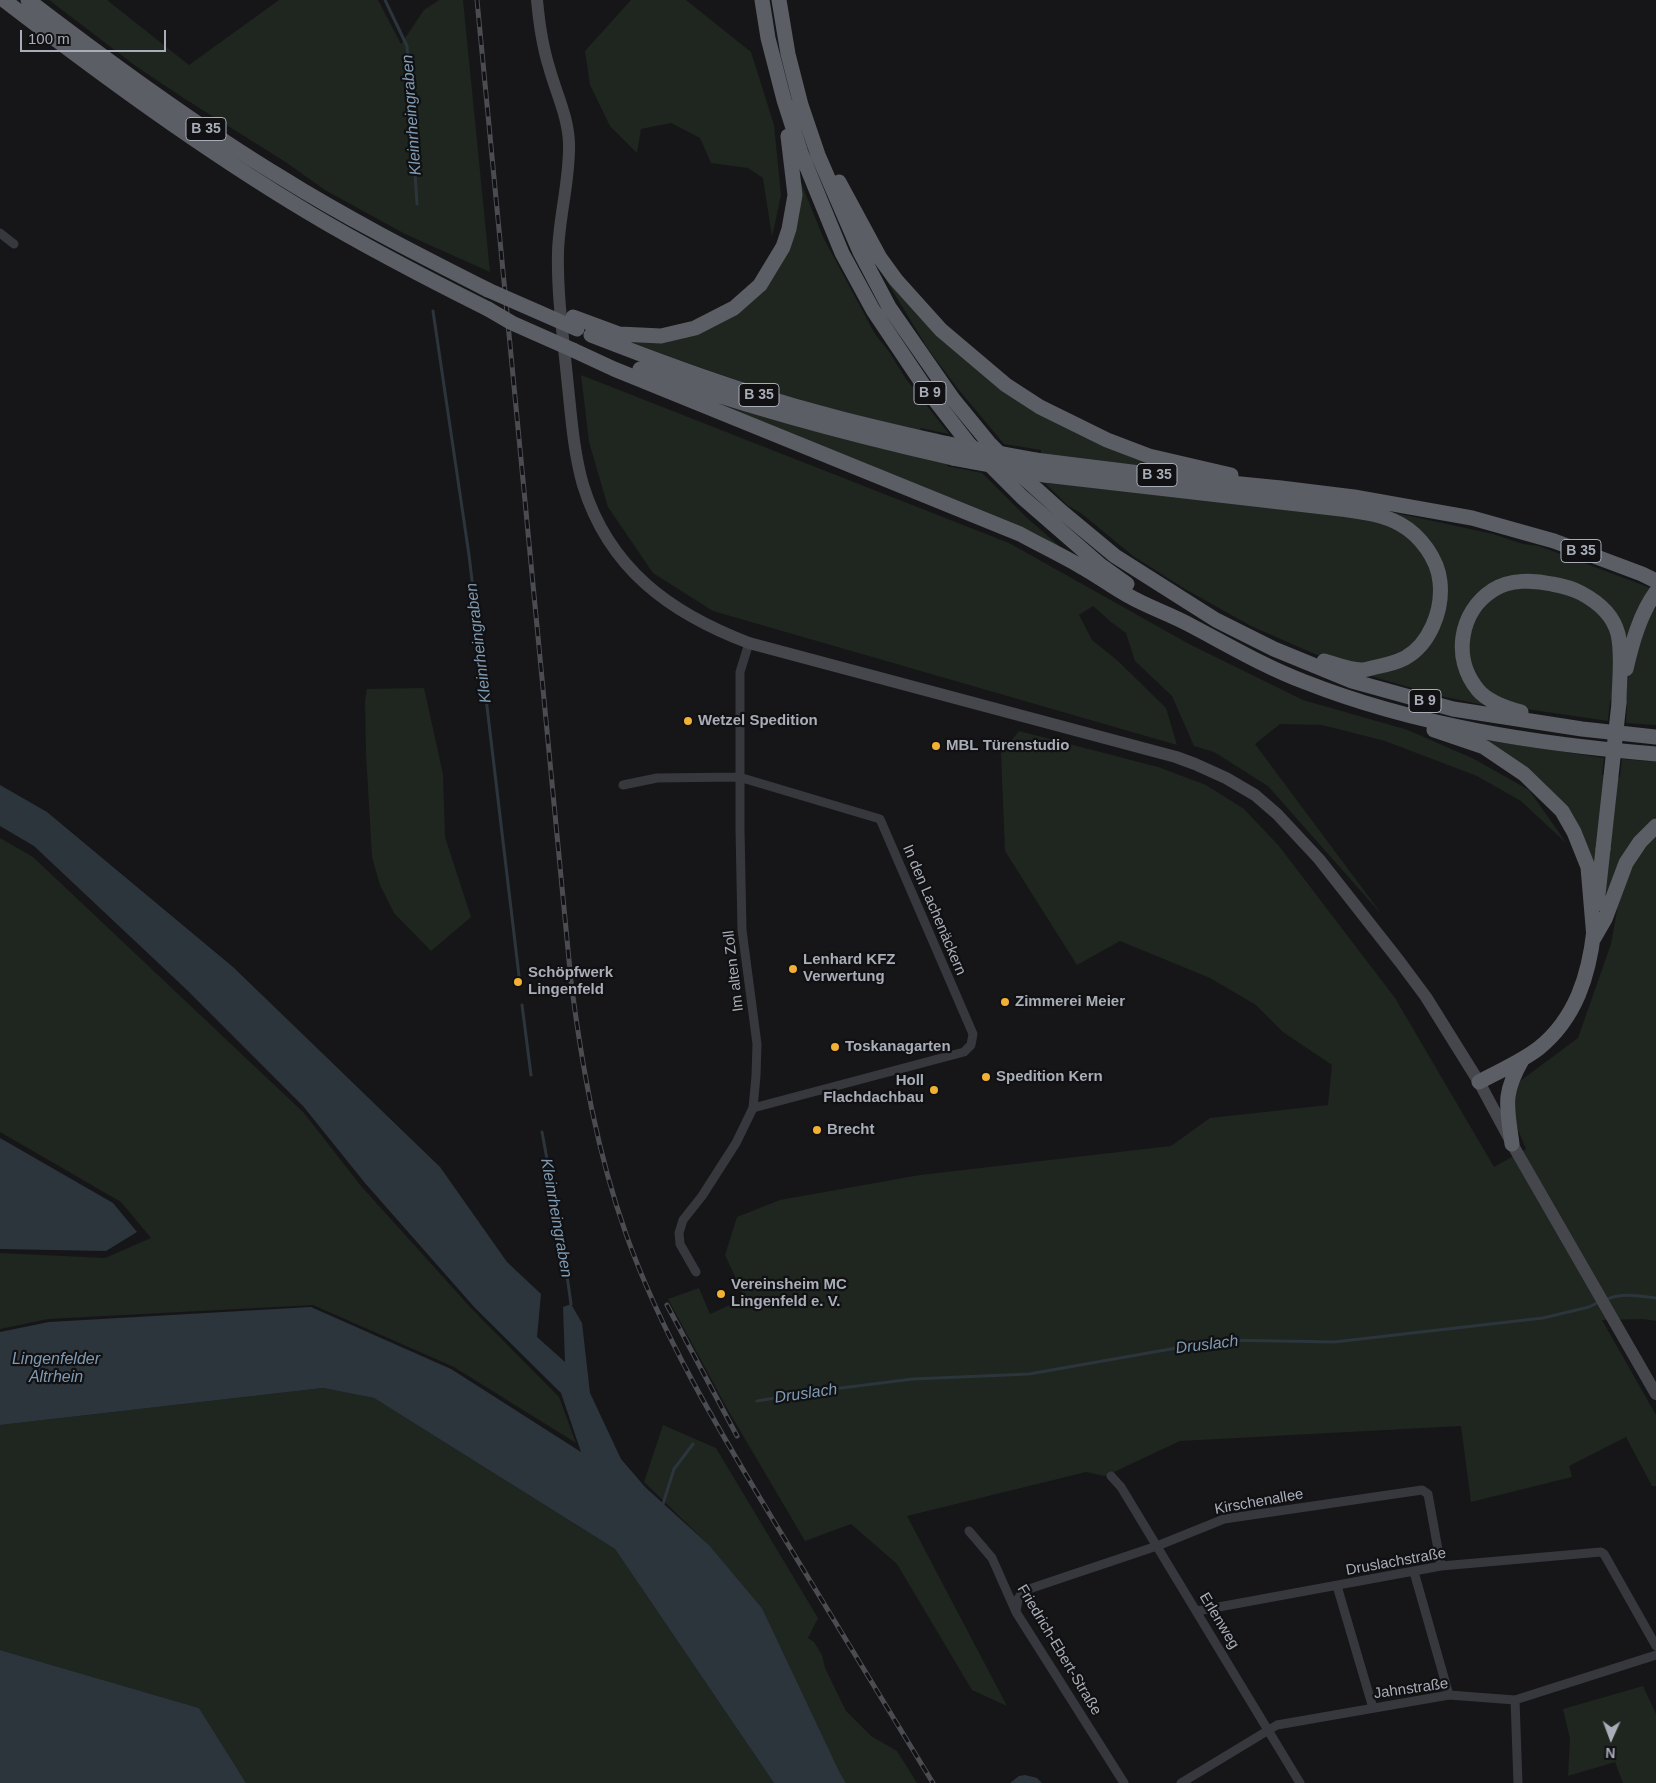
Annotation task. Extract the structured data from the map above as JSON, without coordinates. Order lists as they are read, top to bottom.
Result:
{
  "streets": {
    "highway": ["B 35", "B 9"],
    "street": [
      "In den Lachenäckern",
      "Im alten Zoll",
      "Kirschenallee",
      "Druslachstraße",
      "Erlenweg",
      "Friedrich-Ebert-Straße",
      "Jahnstraße"
    ]
  },
  "crossings": [
    ["In den Lachenäckern", "Im alten Zoll"],
    ["Kirschenallee", "Druslachstraße"],
    ["Kirschenallee", "Erlenweg"],
    ["Kirschenallee", "Friedrich-Ebert-Straße"],
    ["Druslachstraße", "Erlenweg"],
    ["Erlenweg", "Jahnstraße"]
  ],
  "water": ["Kleinrheingraben", "Druslach", "Lingenfelder Altrhein"],
  "places": [
    "Wetzel Spedition",
    "MBL Türenstudio",
    "Lenhard KFZ Verwertung",
    "Schöpfwerk Lingenfeld",
    "Zimmerei Meier",
    "Toskanagarten",
    "Spedition Kern",
    "Holl Flachdachbau",
    "Brecht",
    "Vereinsheim MC Lingenfeld e. V."
  ],
  "scale_bar": "100 m",
  "north": "bottom"
}
